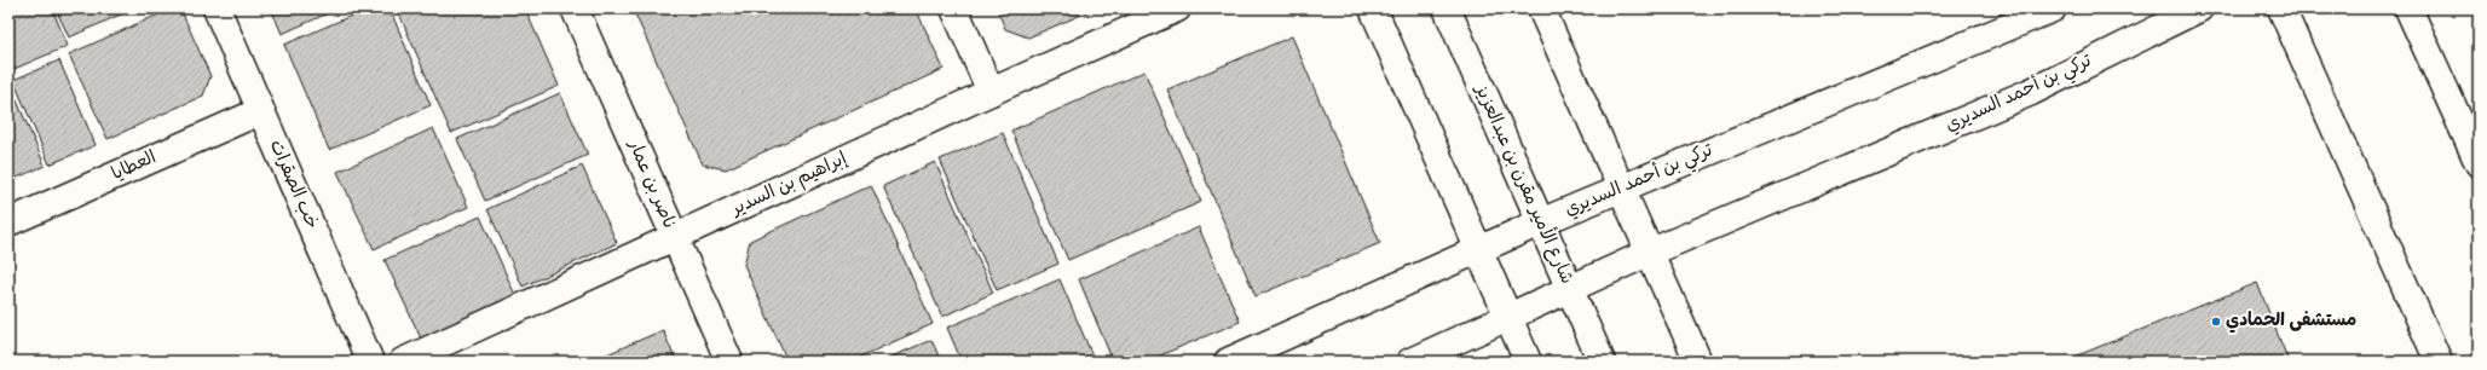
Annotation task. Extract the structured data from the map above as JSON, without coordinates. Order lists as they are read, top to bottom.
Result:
{
  "streets": {
    "street": [
      "تركي بن أحمد السديري",
      "العطايا",
      "خب الصقرات",
      "ناصر بن عمار",
      "إبراهيم بن السدير",
      "شارع الأمير مقرن بن عبدالعزيز"
    ]
  },
  "crossings": [
    ["تركي بن أحمد السديري", "شارع الأمير مقرن بن عبدالعزيز"],
    ["العطايا", "خب الصقرات"],
    ["ناصر بن عمار", "إبراهيم بن السدير"]
  ],
  "places": ["مستشفى الحمادي"]
}
